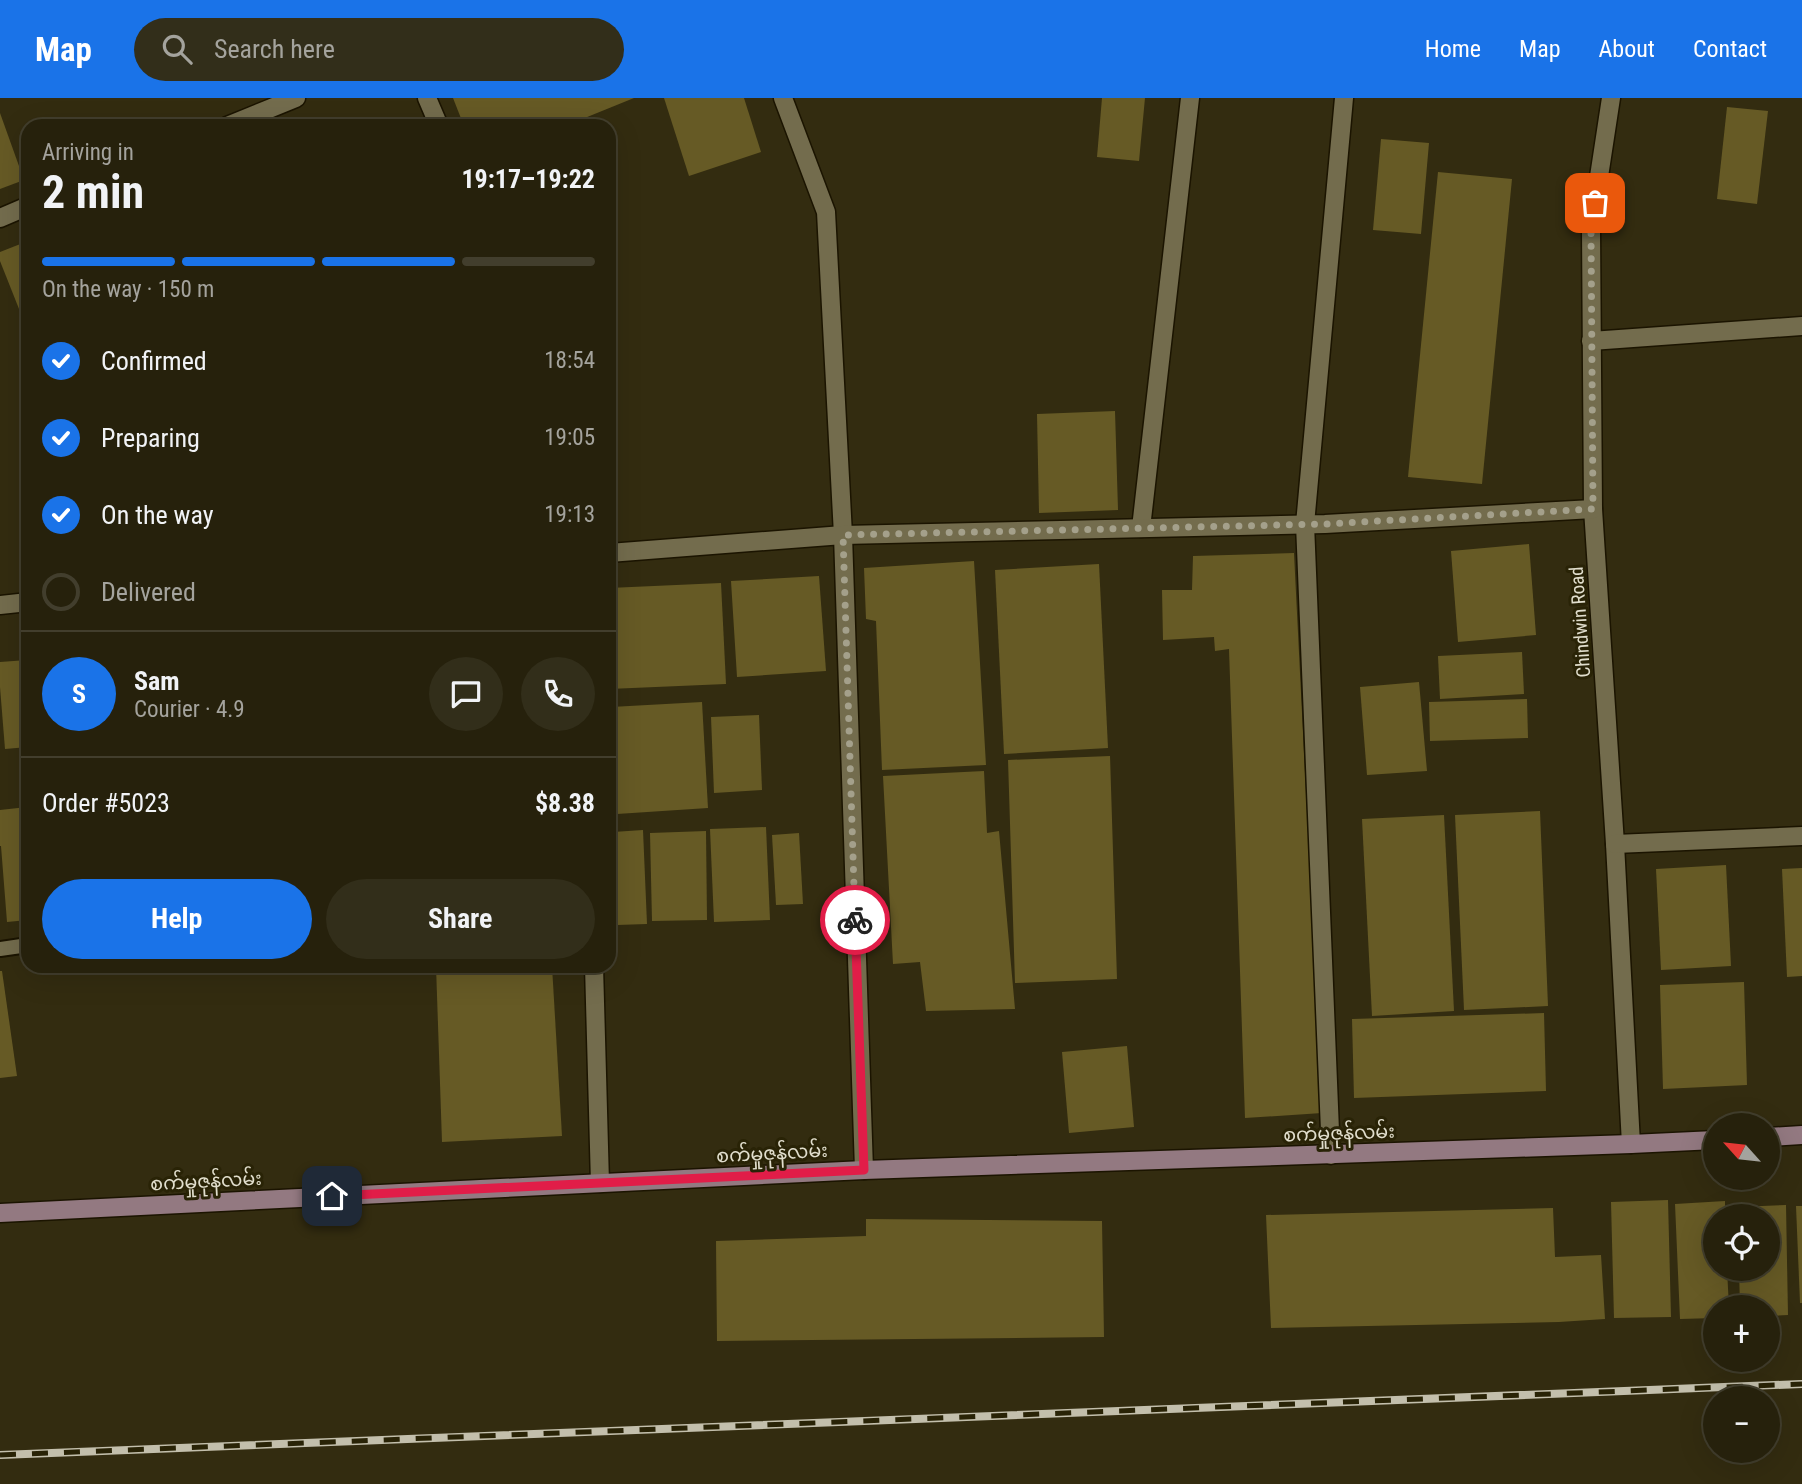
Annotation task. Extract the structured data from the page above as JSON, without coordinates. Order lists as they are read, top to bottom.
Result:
{
  "streets": {
    "street": ["Chindwin Road", "စက်မှုဇုန်လမ်း"]
  },
  "crossings": [
    ["Chindwin Road", "စက်မှုဇုန်လမ်း"]
  ],
  "north": "top left",
  "page": {
    "header": "Map",
    "search": "Search here",
    "nav": [
      "Home",
      "Map",
      "About",
      "Contact"
    ],
    "heading": ["2 min", "Arriving in", "19:17–19:22"],
    "panel": [
      "Sam",
      "Courier · 4.9",
      "Order #5023",
      "$8.38"
    ],
    "bar": "On the way · 150 m",
    "list": [
      ["Confirmed", "18:54"],
      ["Preparing", "19:05"],
      ["On the way", "19:13"],
      "Delivered"
    ],
    "round": "S",
    "buttons": ["Help", "Share"],
    "map_buttons": ["+", "−"]
  }
}
